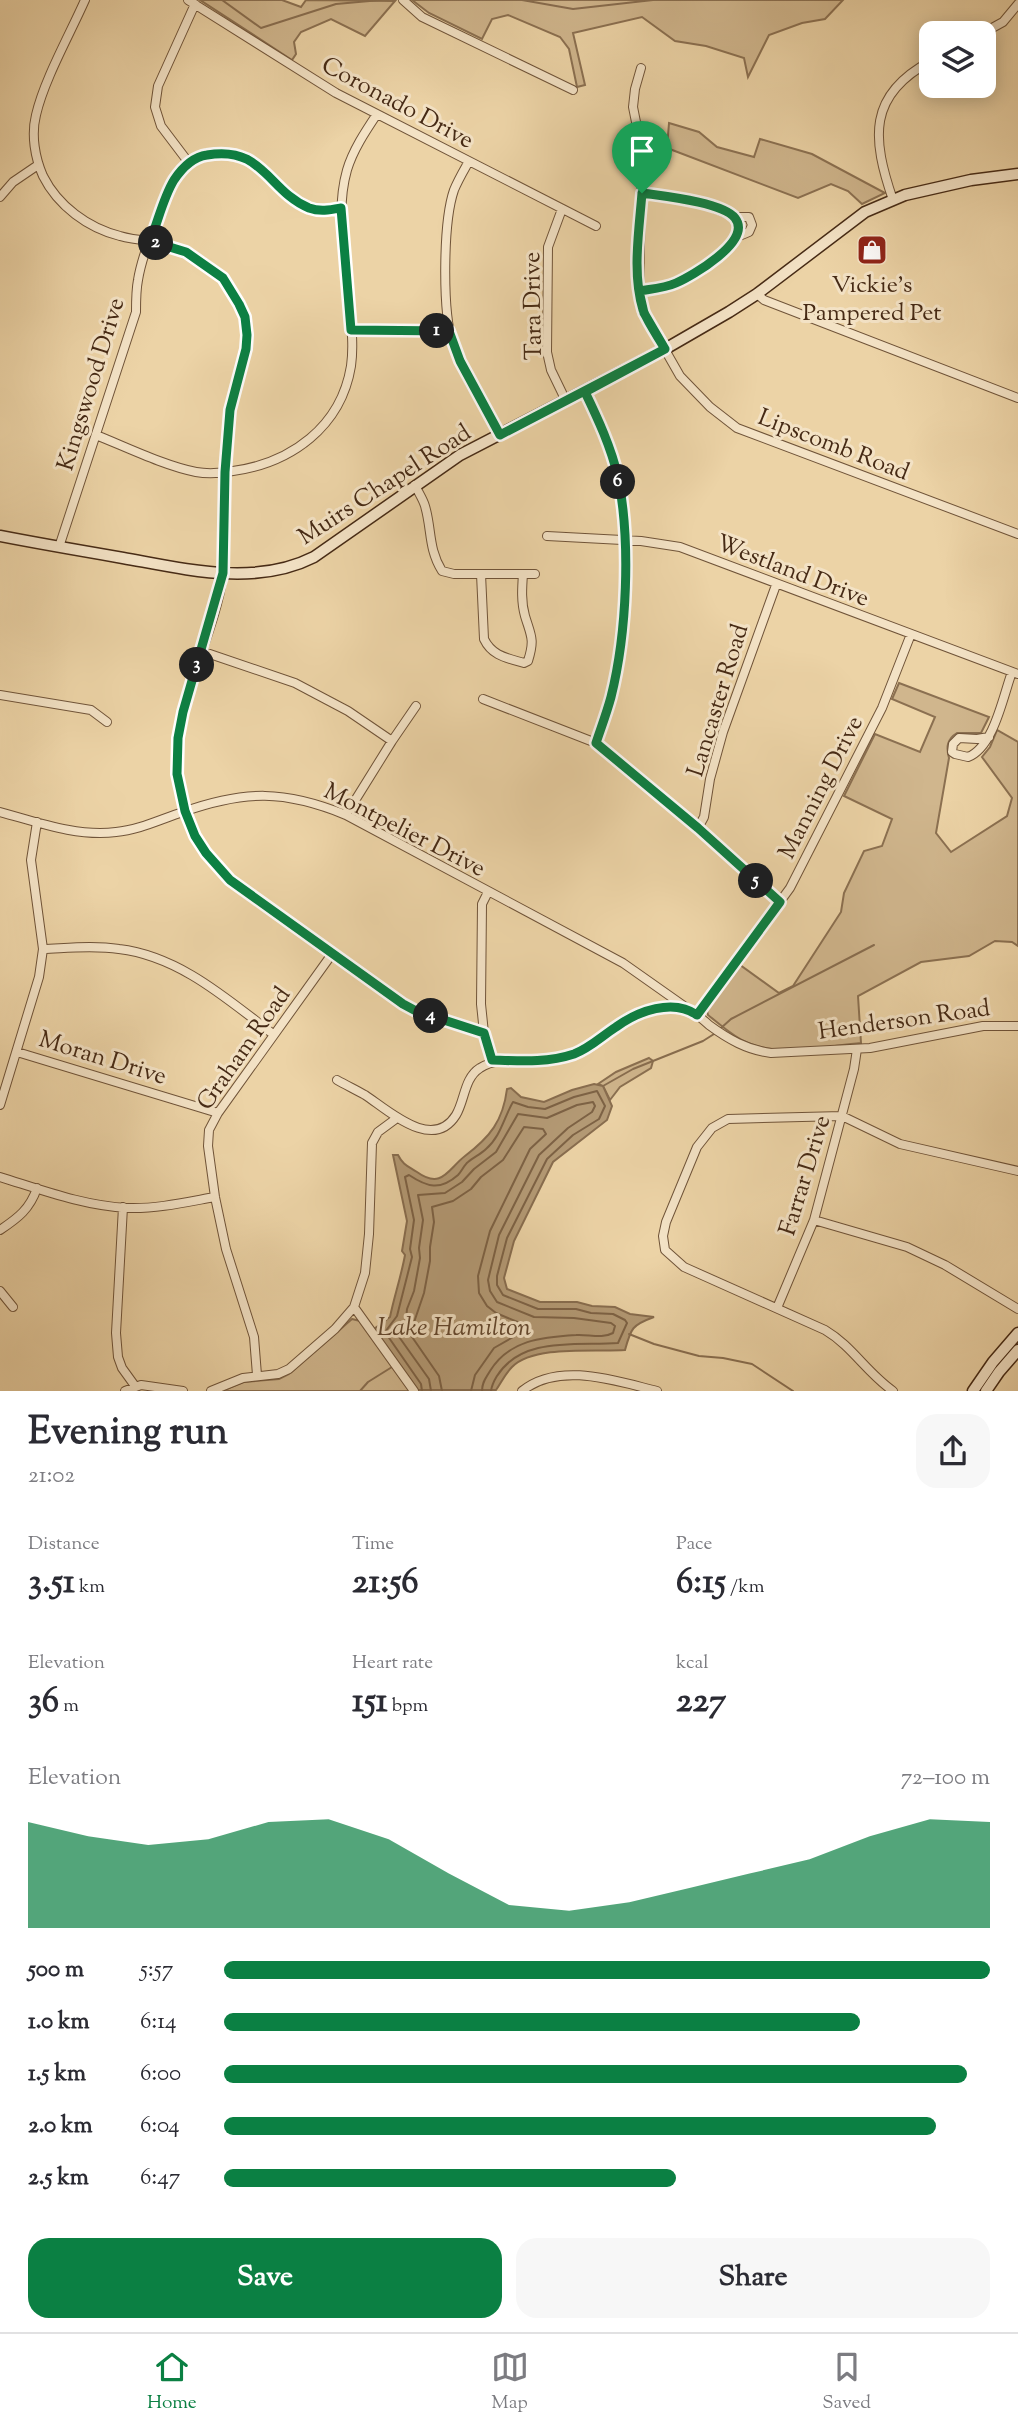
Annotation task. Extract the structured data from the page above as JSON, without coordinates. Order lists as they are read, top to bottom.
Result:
{
  "streets": {
    "main road": ["Muirs Chapel Road"],
    "street": [
      "Coronado Drive",
      "Tara Drive",
      "Kingswood Drive",
      "Lipscomb Road",
      "Westland Drive",
      "Lancaster Road",
      "Manning Drive",
      "Montpelier Drive",
      "Henderson Road",
      "Graham Road",
      "Moran Drive",
      "Farrar Drive"
    ]
  },
  "crossings": [
    ["Coronado Drive", "Tara Drive"],
    ["Tara Drive", "Muirs Chapel Road"],
    ["Kingswood Drive", "Muirs Chapel Road"],
    ["Lipscomb Road", "Muirs Chapel Road"],
    ["Westland Drive", "Lancaster Road"],
    ["Westland Drive", "Manning Drive"],
    ["Manning Drive", "Henderson Road"],
    ["Montpelier Drive", "Henderson Road"],
    ["Henderson Road", "Farrar Drive"],
    ["Graham Road", "Moran Drive"]
  ],
  "water": ["Lake Hamilton"],
  "places": {
    "shop": ["Vickie's Pampered Pet"]
  },
  "page": {
    "pins": [
      "2",
      "1",
      "6",
      "3",
      "5",
      "4"
    ],
    "heading": ["Evening run", "21:02"],
    "stats": [
      ["Distance", "3.51 km"],
      ["Time", "21:56"],
      ["Pace", "6:15 /km"],
      ["Elevation", "36 m"],
      ["Heart rate", "151 bpm"],
      ["kcal", "227"]
    ],
    "chart": ["Elevation", "72–100 m"],
    "list": [
      {
        "name": "500 m",
        "note": "5:57"
      },
      {
        "name": "1.0 km",
        "note": "6:14"
      },
      {
        "name": "1.5 km",
        "note": "6:00"
      },
      {
        "name": "2.0 km",
        "note": "6:04"
      },
      {
        "name": "2.5 km",
        "note": "6:47"
      }
    ],
    "buttons": ["Save", "Share"],
    "tabs": ["Home", "Map", "Saved"]
  }
}
